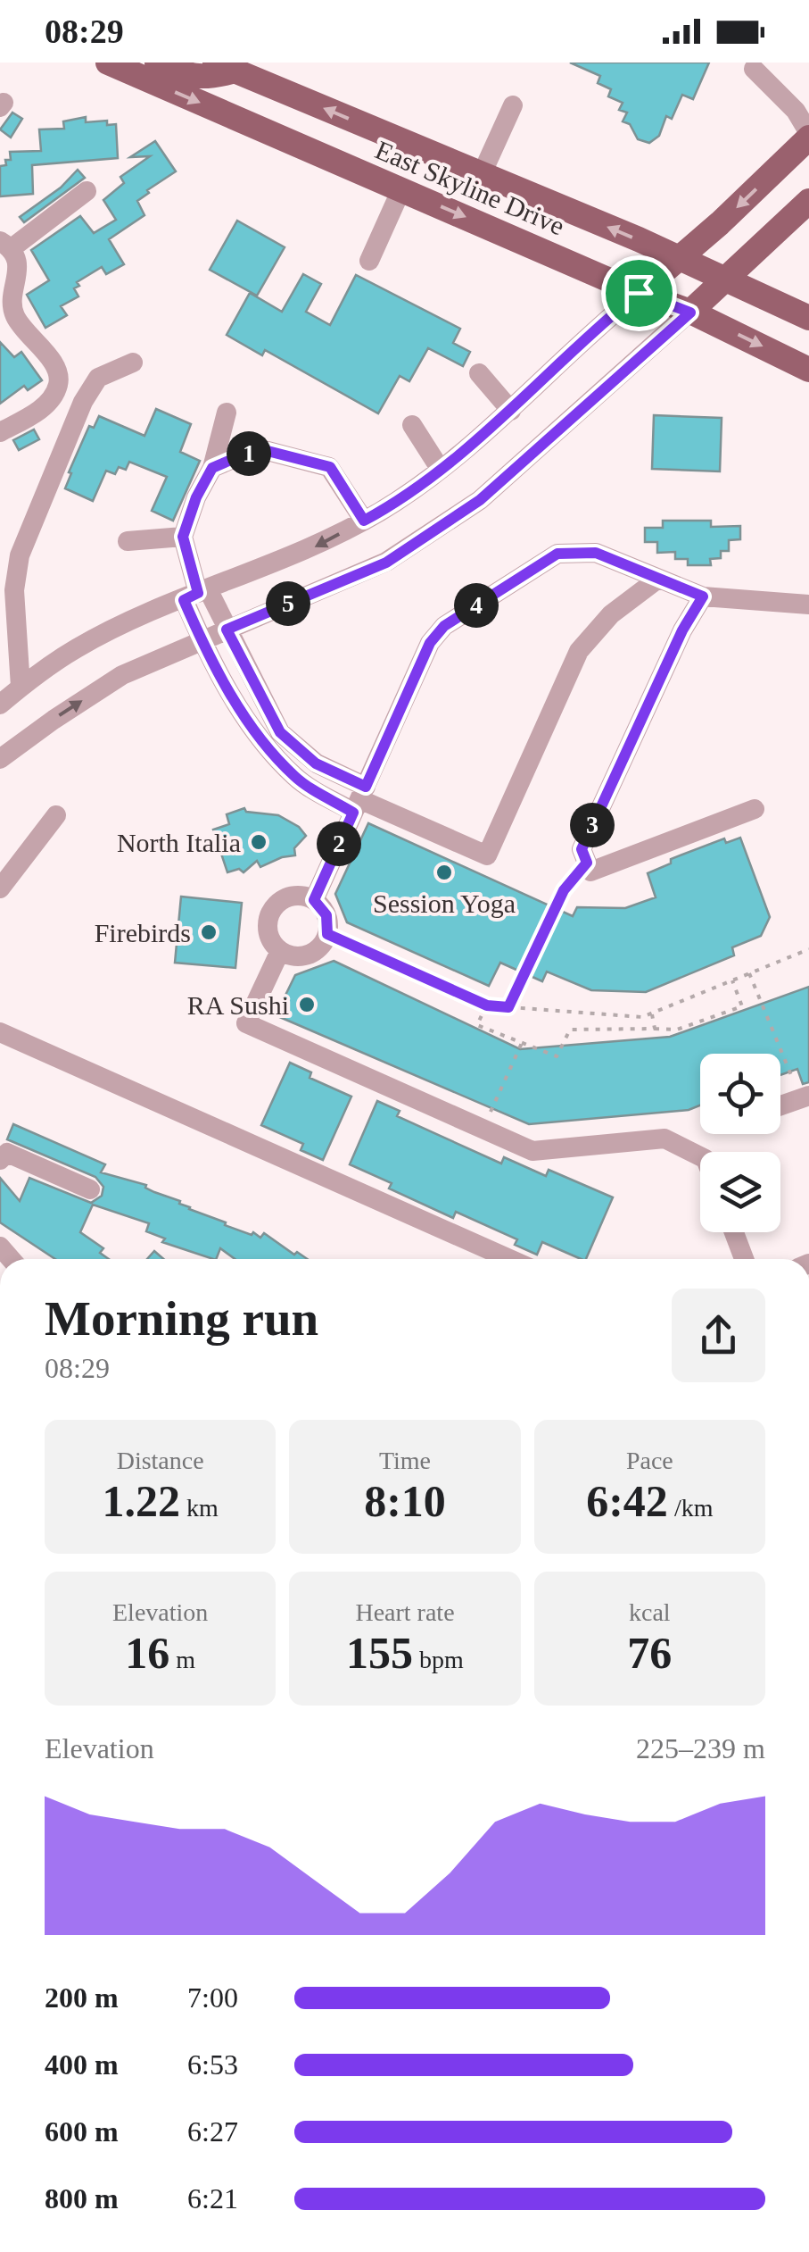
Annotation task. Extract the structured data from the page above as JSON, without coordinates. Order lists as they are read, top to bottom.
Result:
{
  "streets": {
    "main road": ["East Skyline Drive"]
  },
  "places": [
    "North Italia",
    "Session Yoga",
    "Firebirds",
    "RA Sushi"
  ],
  "page": {
    "status": "08:29",
    "pins": [
      "1",
      "5",
      "4",
      "3",
      "2"
    ],
    "heading": ["Morning run", "08:29"],
    "stats": [
      ["Distance", "1.22 km"],
      ["Time", "8:10"],
      ["Pace", "6:42 /km"],
      ["Elevation", "16 m"],
      ["Heart rate", "155 bpm"],
      ["kcal", "76"]
    ],
    "chart": ["Elevation", "225–239 m"],
    "list": [
      {
        "name": "200 m",
        "note": "7:00"
      },
      {
        "name": "400 m",
        "note": "6:53"
      },
      {
        "name": "600 m",
        "note": "6:27"
      },
      {
        "name": "800 m",
        "note": "6:21"
      }
    ]
  }
}
